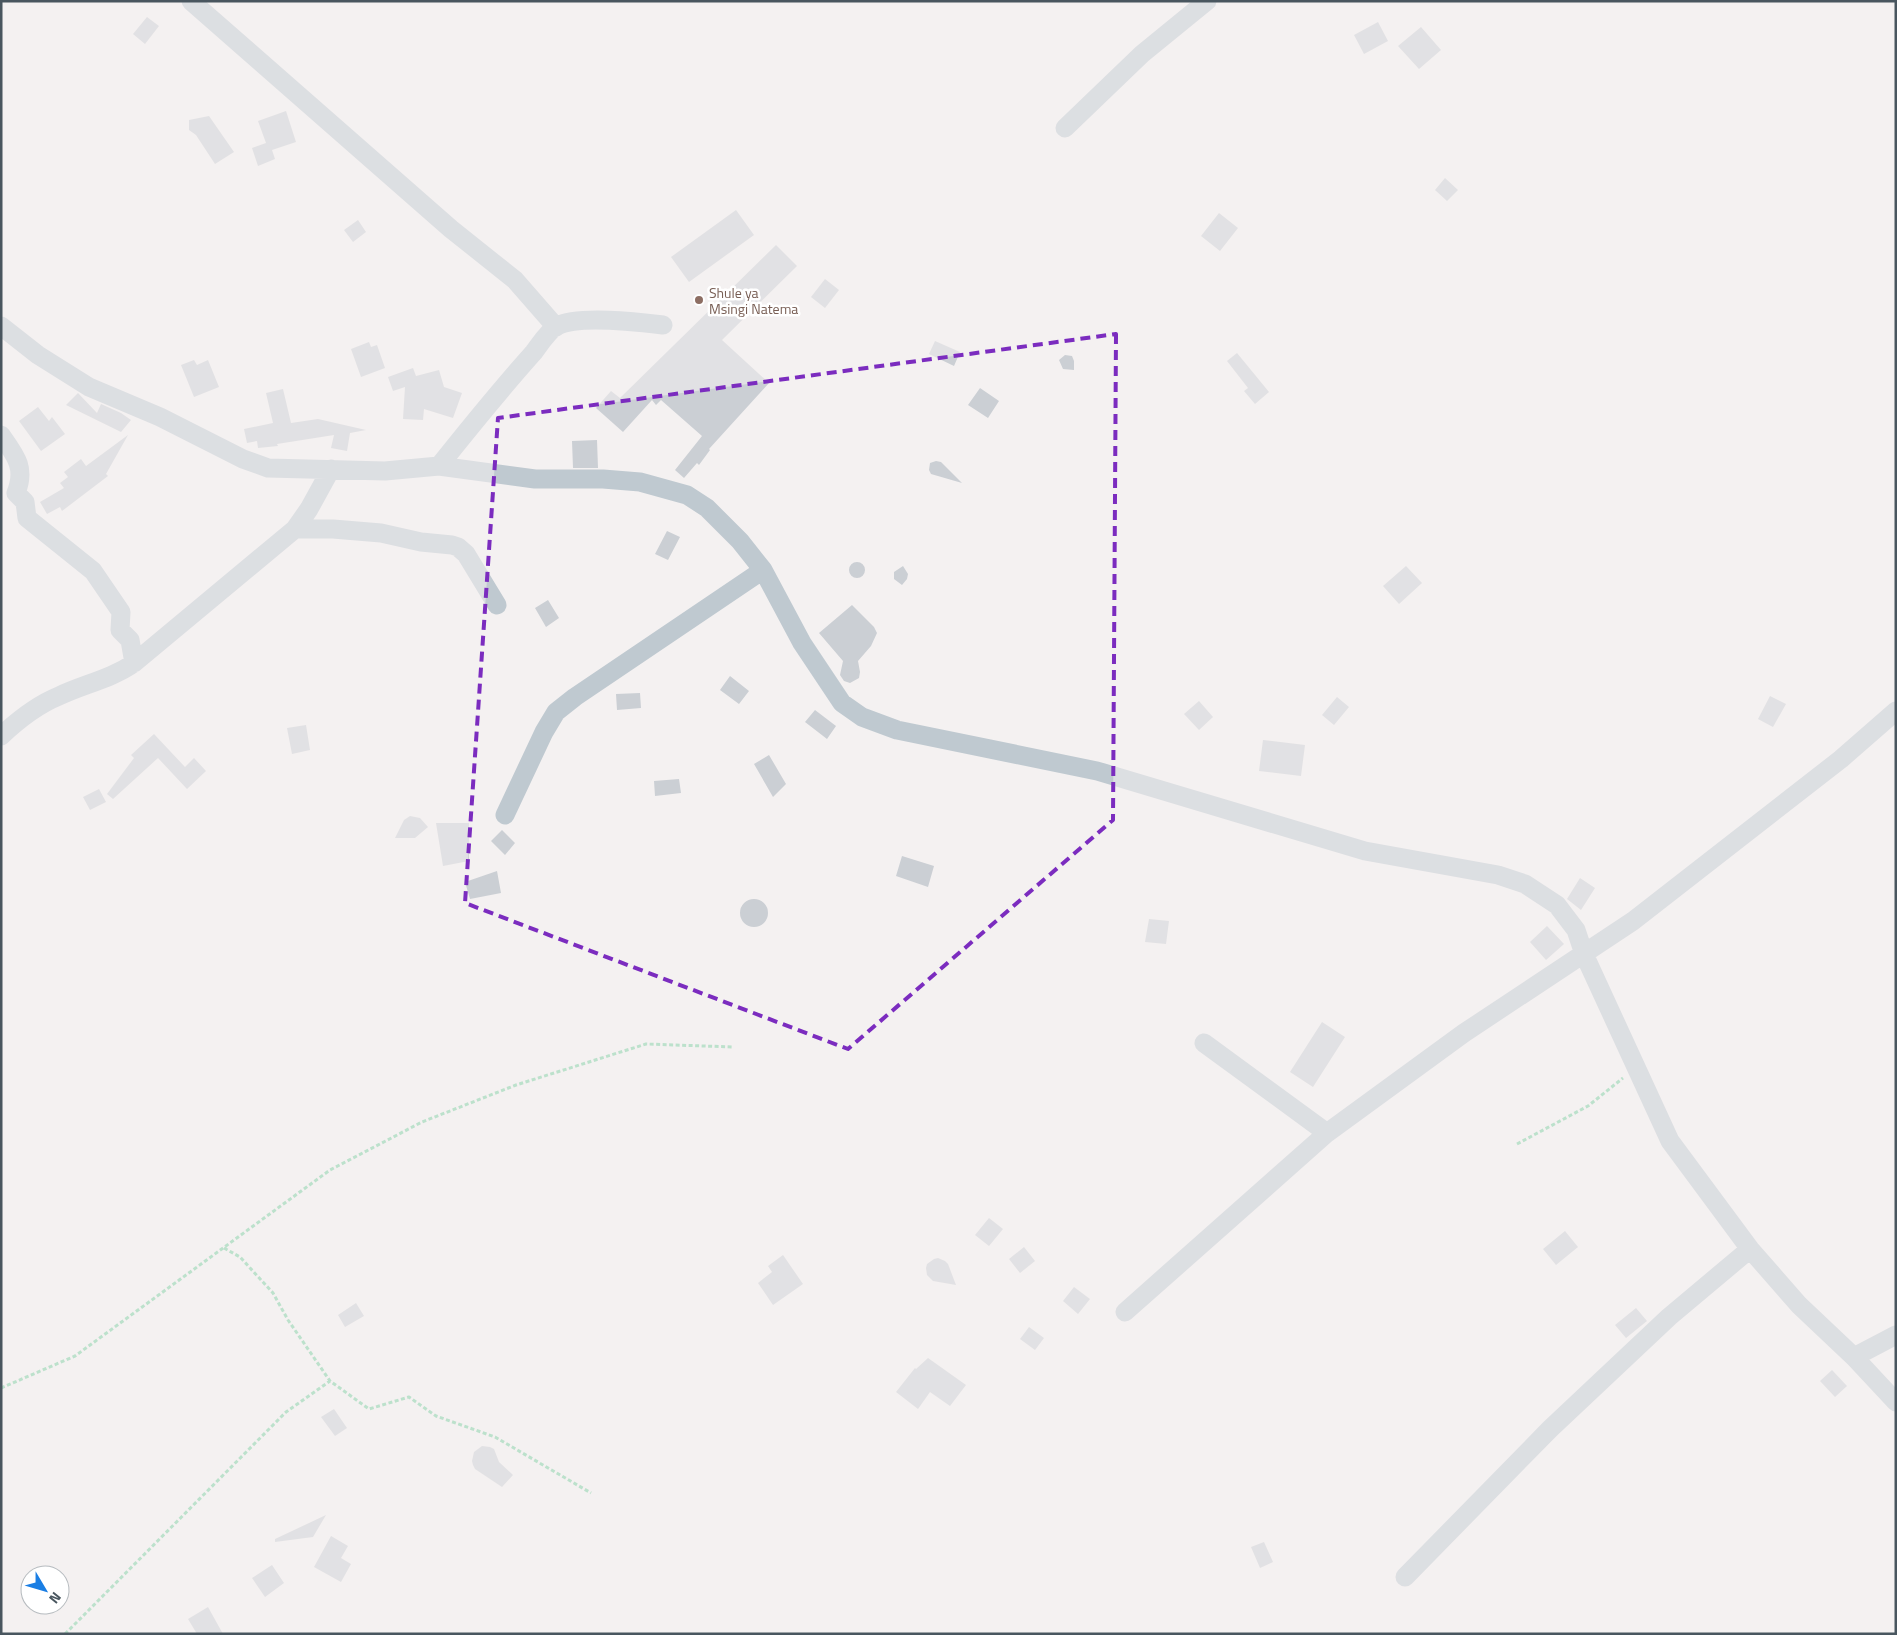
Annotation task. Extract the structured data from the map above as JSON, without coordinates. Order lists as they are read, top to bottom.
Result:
{
  "places": ["Shule ya Msingi Natema"],
  "north": "bottom right"
}
